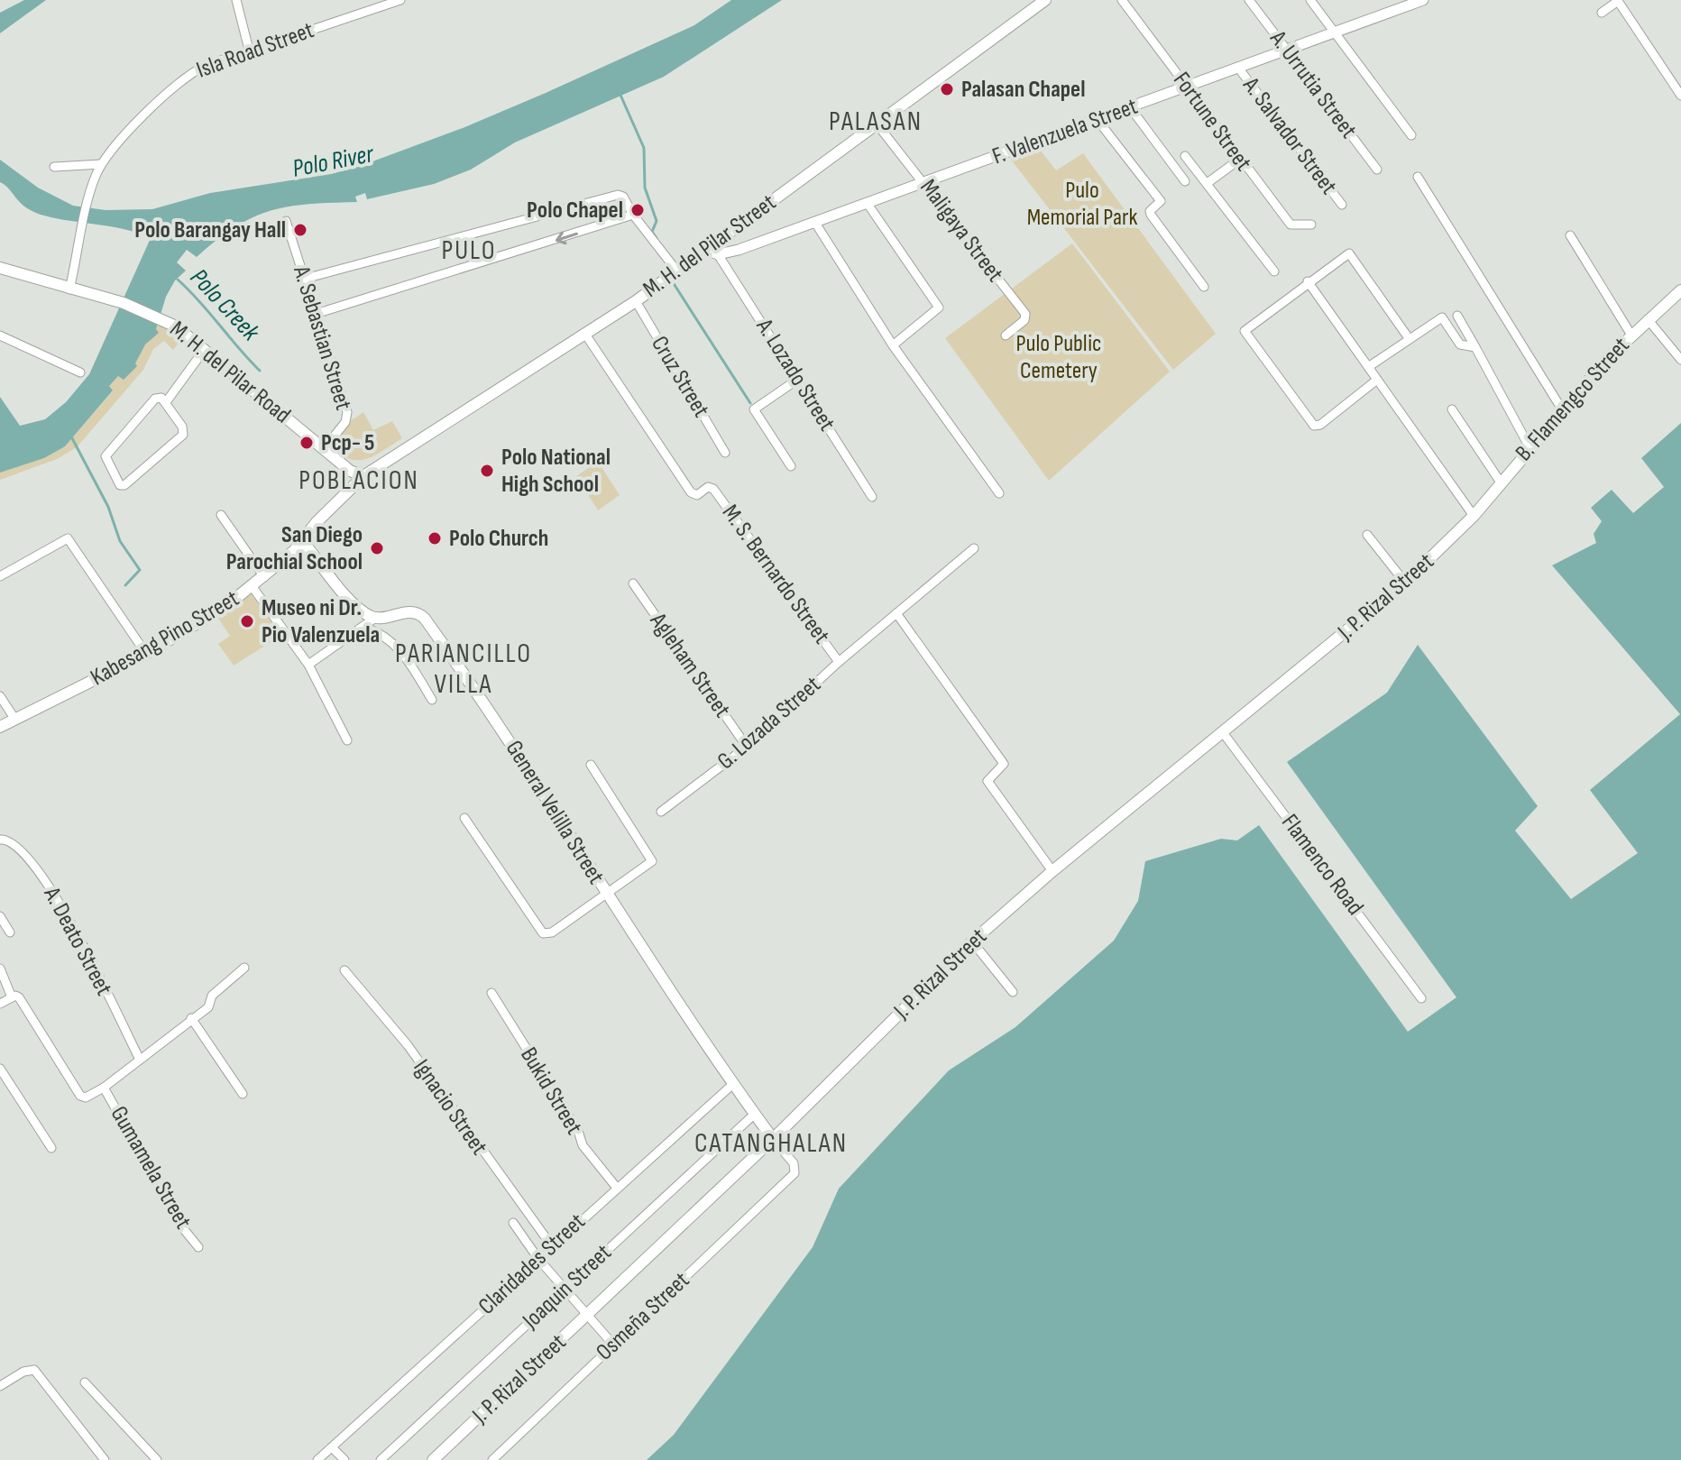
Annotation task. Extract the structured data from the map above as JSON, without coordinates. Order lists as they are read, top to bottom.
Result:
{
  "streets": {
    "main road": [
      "M. H. del Pilar Street",
      "M. H. del Pilar Road",
      "B. Flamengco Street",
      "J. P. Rizal Street",
      "Kabesang Pino Street",
      "General Velilla Street"
    ],
    "street": [
      "Isla Road Street",
      "A. Urrutia Street",
      "Fortune Street",
      "F. Valenzuela Street",
      "A. Salvador Street",
      "Maligaya Street",
      "A. Sebastian Street",
      "A. Lozado Street",
      "Cruz Street",
      "M. S. Bernardo Street",
      "Agleham Street",
      "G. Lozada Street",
      "Flamenco Road",
      "A. Deato Street",
      "Bukid Street",
      "Ignacio Street",
      "Gumamela Street",
      "Claridades Street",
      "Joaquin Street",
      "Osmeña Street"
    ]
  },
  "crossings": [
    ["Isla Road Street", "M. H. del Pilar Road"],
    ["A. Urrutia Street", "F. Valenzuela Street"],
    ["Fortune Street", "F. Valenzuela Street"],
    ["F. Valenzuela Street", "A. Salvador Street"],
    ["F. Valenzuela Street", "Maligaya Street"],
    ["F. Valenzuela Street", "A. Lozado Street"],
    ["Maligaya Street", "M. H. del Pilar Street"],
    ["M. H. del Pilar Street", "M. H. del Pilar Road"],
    ["M. H. del Pilar Street", "Cruz Street"],
    ["M. H. del Pilar Street", "M. S. Bernardo Street"],
    ["M. H. del Pilar Street", "Kabesang Pino Street"],
    ["A. Sebastian Street", "M. H. del Pilar Road"],
    ["M. H. del Pilar Road", "Kabesang Pino Street"],
    ["B. Flamengco Street", "J. P. Rizal Street"],
    ["M. S. Bernardo Street", "G. Lozada Street"],
    ["J. P. Rizal Street", "General Velilla Street"],
    ["J. P. Rizal Street", "Flamenco Road"],
    ["J. P. Rizal Street", "Osmeña Street"],
    ["Agleham Street", "G. Lozada Street"],
    ["General Velilla Street", "Claridades Street"],
    ["General Velilla Street", "Joaquin Street"],
    ["General Velilla Street", "Osmeña Street"],
    ["Bukid Street", "Claridades Street"],
    ["Ignacio Street", "Claridades Street"]
  ],
  "districts": [
    "PALASAN",
    "PULO",
    "POBLACION",
    "PARIANCILLO VILLA",
    "CATANGHALAN"
  ],
  "water": ["Polo River", "Polo Creek"],
  "parks": ["Pulo Memorial Park", "Pulo Public Cemetery"],
  "places": [
    "Palasan Chapel",
    "Polo Chapel",
    "Polo Barangay Hall",
    "Pcp- 5",
    "Polo National High School",
    "Polo Church",
    "San Diego Parochial School",
    "Museo ni Dr. Pio Valenzuela"
  ]
}
